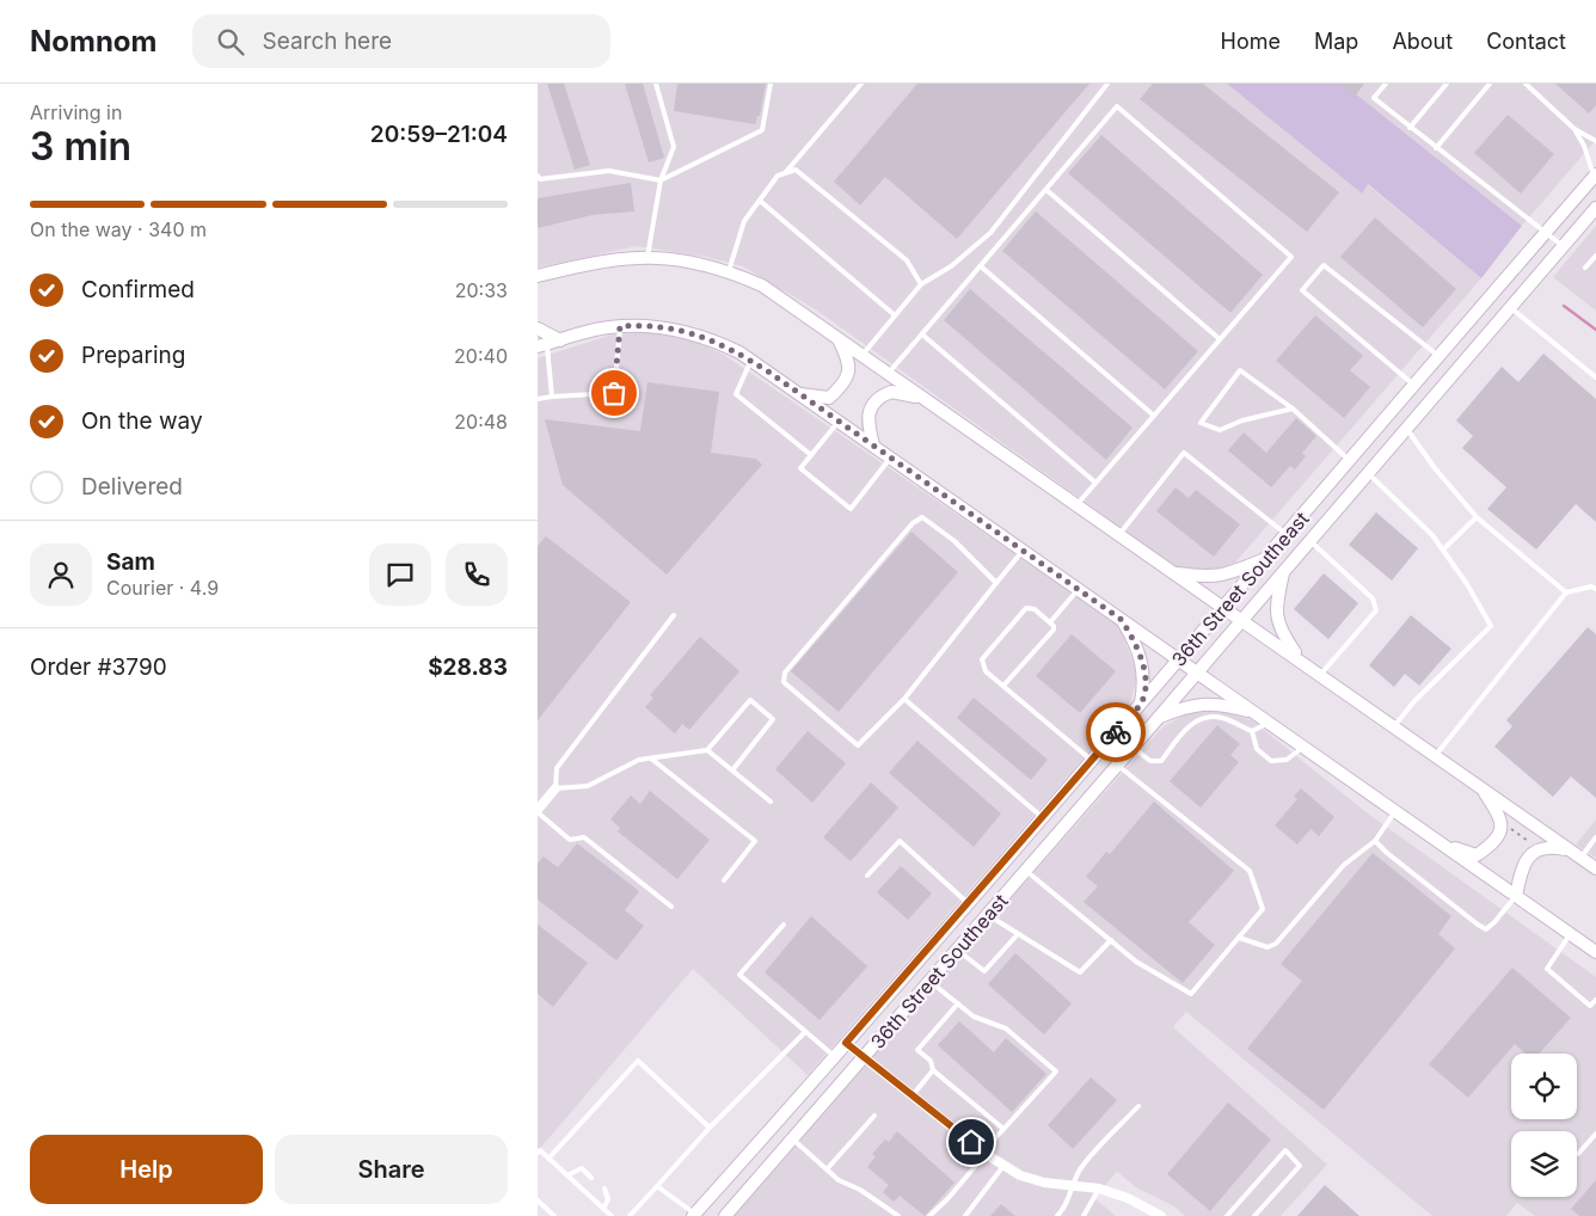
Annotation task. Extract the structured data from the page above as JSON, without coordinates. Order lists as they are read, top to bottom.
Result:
{
  "streets": {
    "street": ["36th Street Southeast"]
  },
  "page": {
    "header": "Nomnom",
    "search": "Search here",
    "nav": [
      "Home",
      "Map",
      "About",
      "Contact"
    ],
    "heading": ["3 min", "Arriving in", "20:59–21:04"],
    "panel": [
      "Sam",
      "Courier · 4.9",
      "Order #3790",
      "$28.83"
    ],
    "bar": "On the way · 340 m",
    "list": [
      ["Confirmed", "20:33"],
      ["Preparing", "20:40"],
      ["On the way", "20:48"],
      "Delivered"
    ],
    "buttons": ["Help", "Share"]
  }
}
